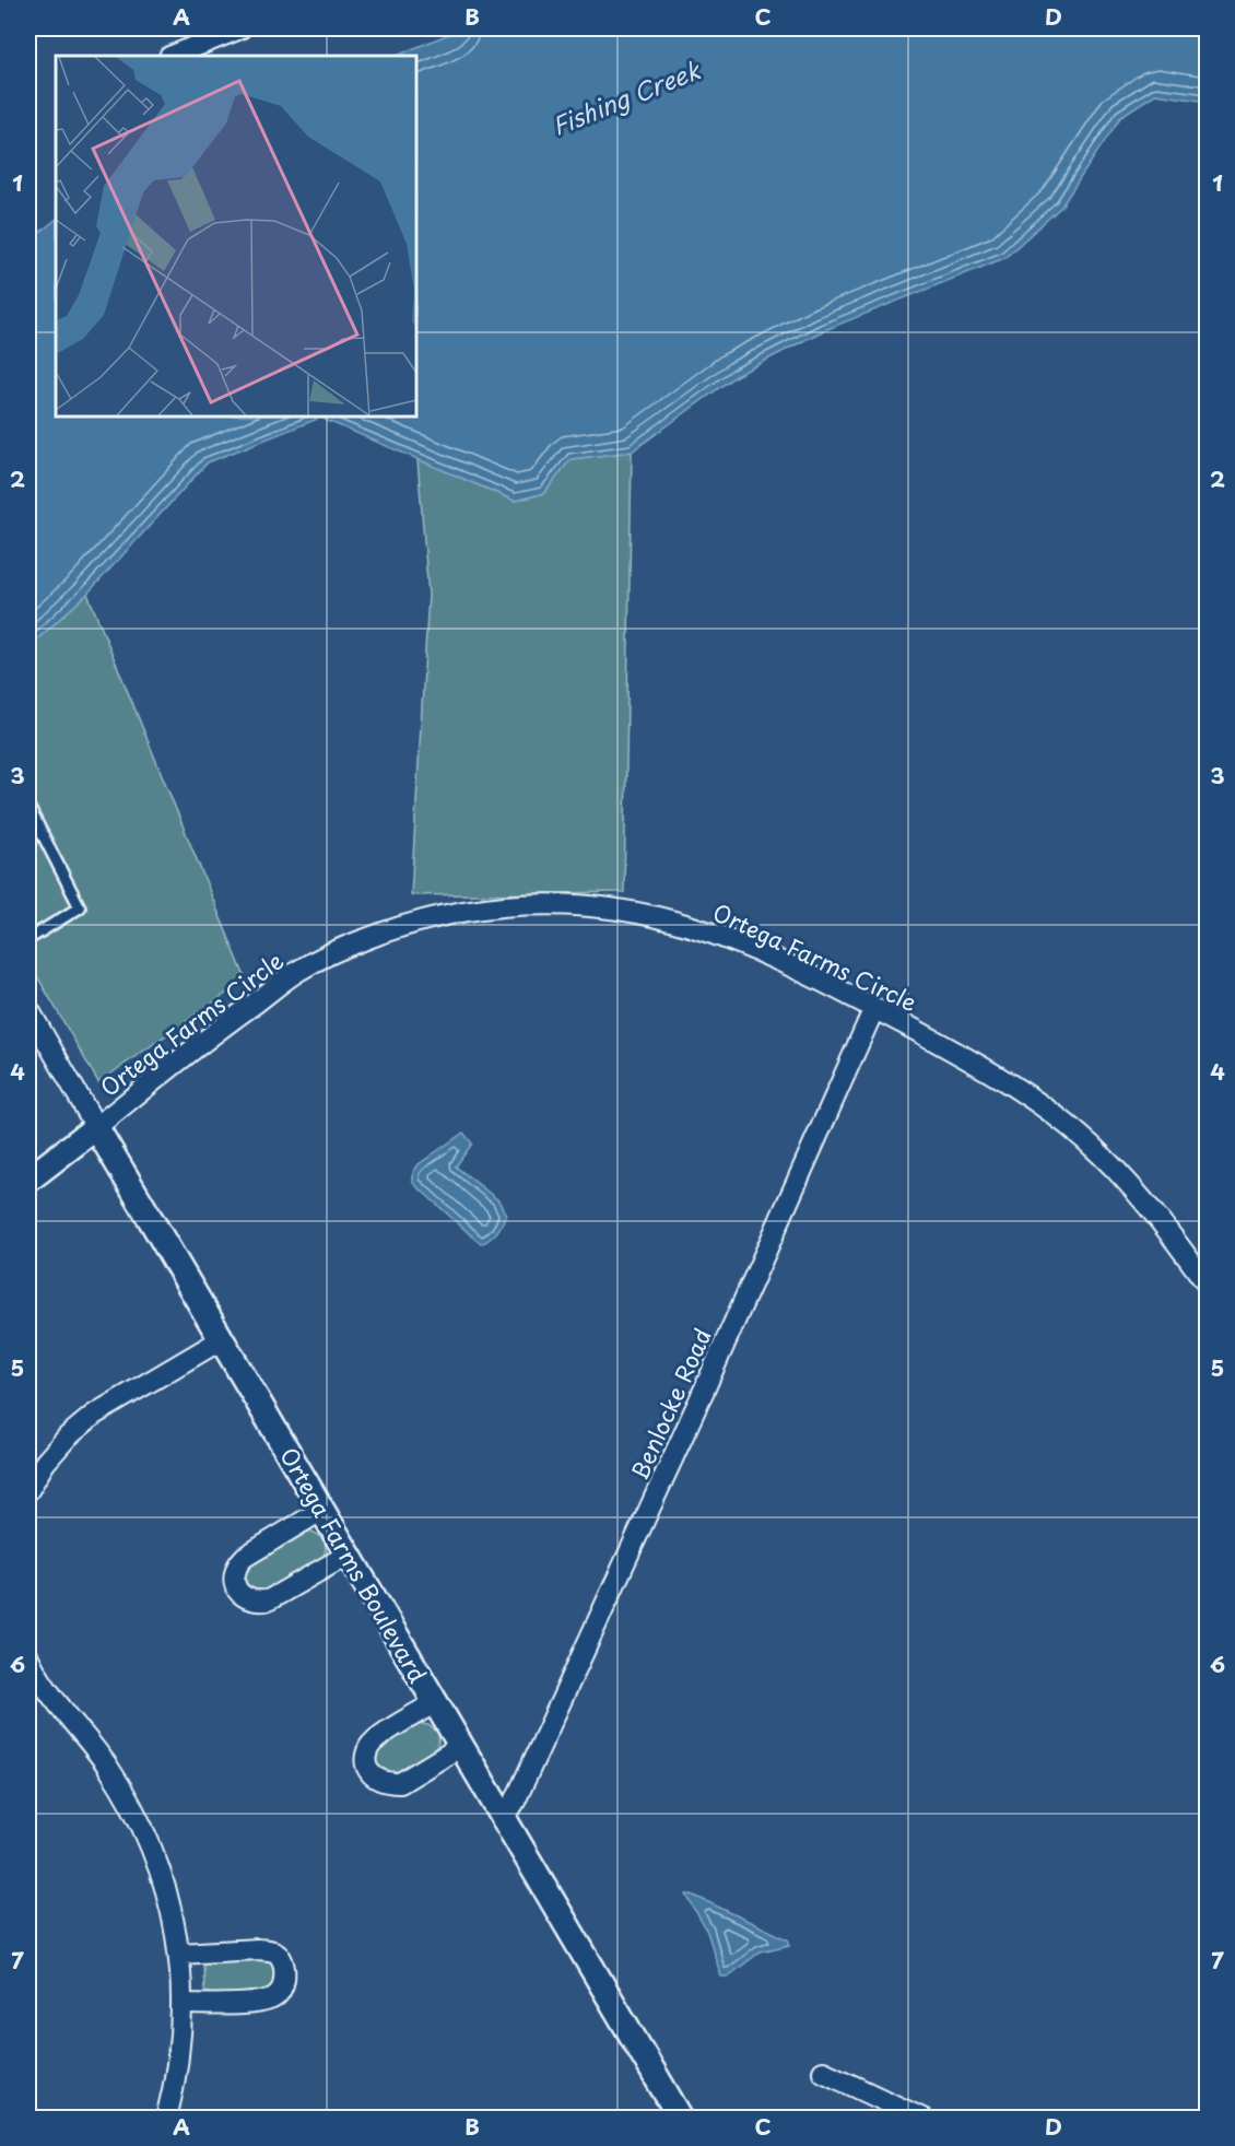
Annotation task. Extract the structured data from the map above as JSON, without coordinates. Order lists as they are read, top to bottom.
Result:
{
  "streets": {
    "street": ["Ortega Farms Circle", "Benlocke Road", "Ortega Farms Boulevard"]
  },
  "crossings": [
    ["Ortega Farms Circle", "Benlocke Road"],
    ["Ortega Farms Circle", "Ortega Farms Boulevard"],
    ["Benlocke Road", "Ortega Farms Boulevard"]
  ],
  "water": ["Fishing Creek"],
  "grid": {
    "columns": [
      "A",
      "B",
      "C",
      "D"
    ],
    "rows": [
      "1",
      "2",
      "3",
      "4",
      "5",
      "6",
      "7"
    ]
  }
}
